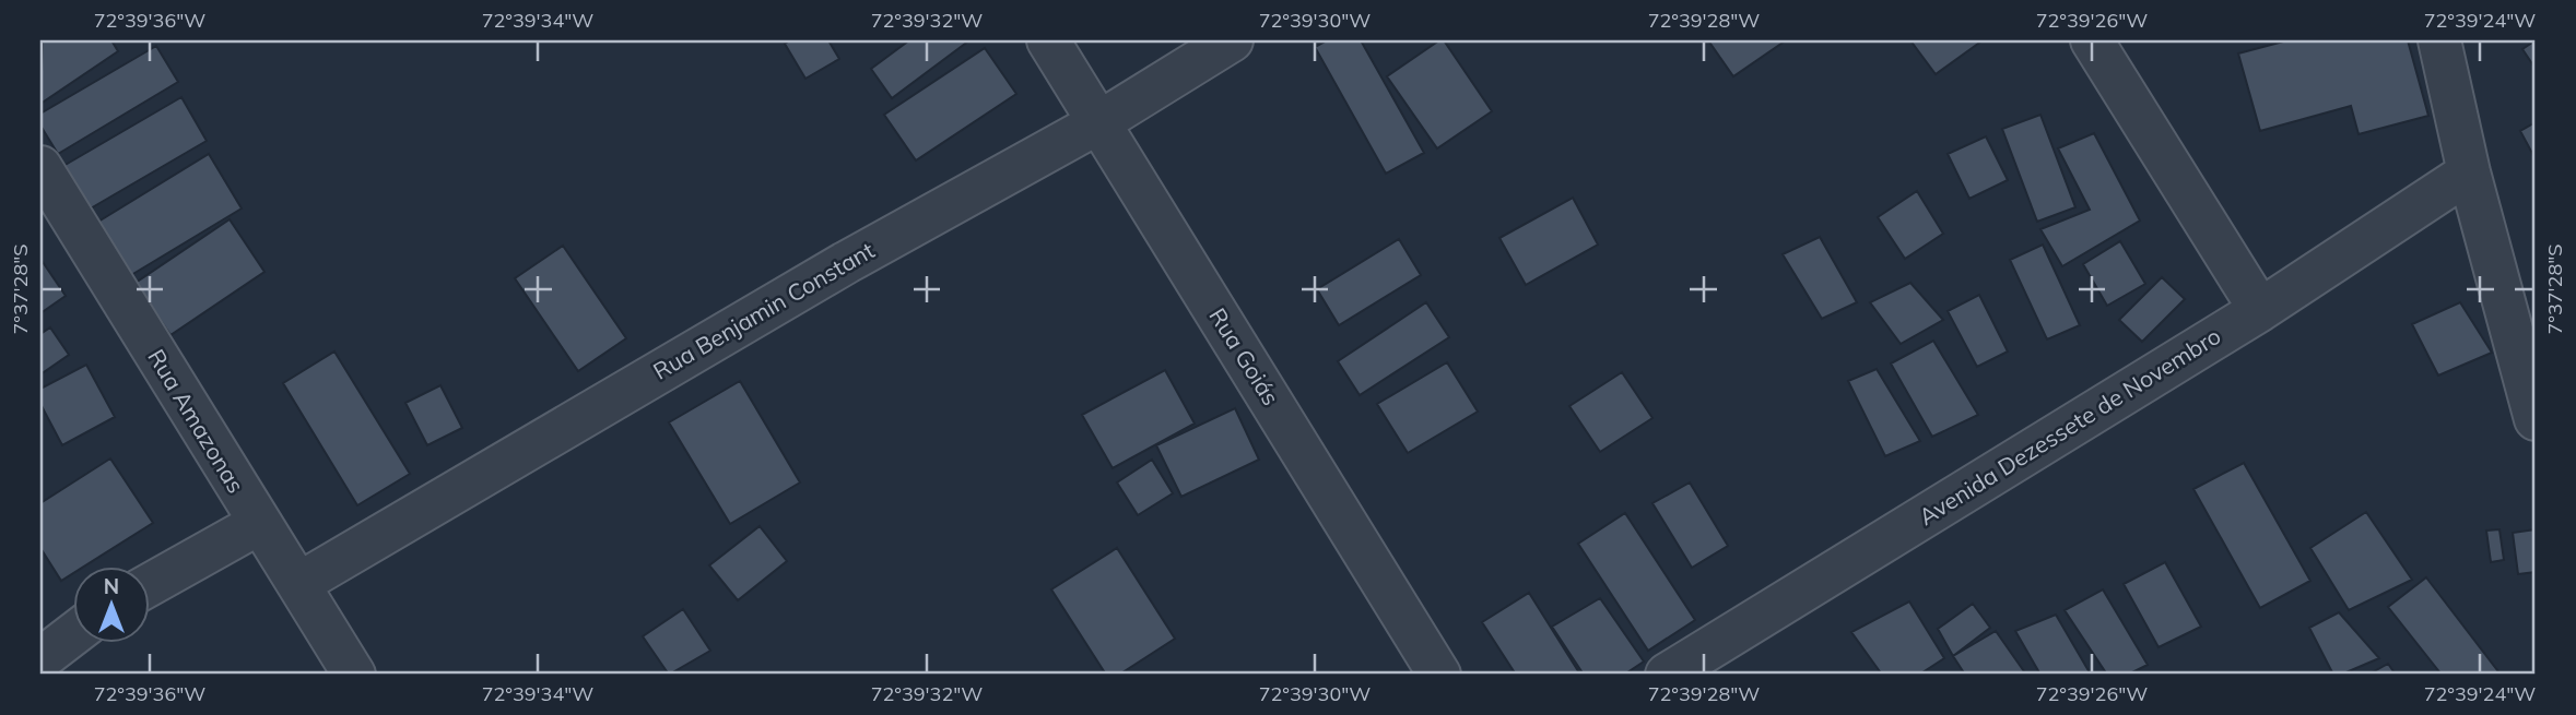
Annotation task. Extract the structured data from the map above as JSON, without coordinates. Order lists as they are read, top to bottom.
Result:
{
  "streets": {
    "street": [
      "Rua Benjamin Constant",
      "Rua Goiás",
      "Rua Amazonas",
      "Avenida Dezessete de Novembro"
    ]
  },
  "crossings": [
    ["Rua Benjamin Constant", "Rua Goiás"],
    ["Rua Benjamin Constant", "Rua Amazonas"]
  ],
  "north": "top",
  "coordinates": [
    "72°39'36\"W",
    "72°39'34\"W",
    "72°39'32\"W",
    "72°39'30\"W",
    "72°39'28\"W",
    "72°39'26\"W",
    "72°39'24\"W",
    "7°37'28\"S"
  ]
}
